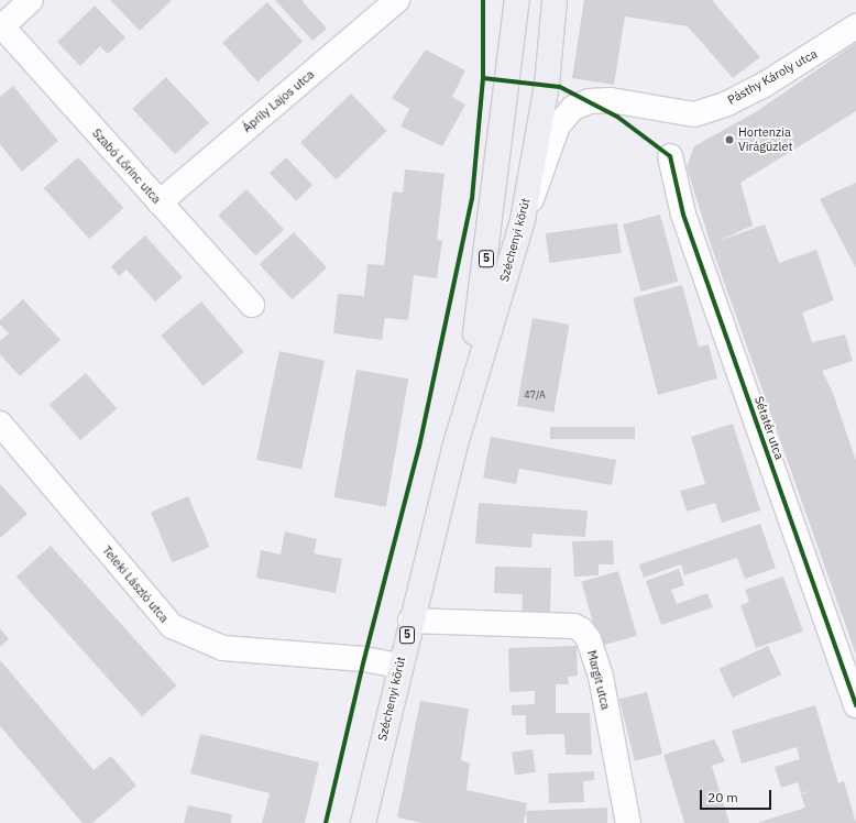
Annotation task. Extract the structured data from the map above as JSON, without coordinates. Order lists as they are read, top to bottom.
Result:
{
  "streets": {
    "main road": ["Széchenyi körút", "5"],
    "street": [
      "Pásthy Károly utca",
      "Áprily Lajos utca",
      "Szabó Lőrinc utca",
      "Sétatér utca",
      "Teleki László utca",
      "Margit utca"
    ]
  },
  "crossings": [
    ["Pásthy Károly utca", "Széchenyi körút"],
    ["Áprily Lajos utca", "Szabó Lőrinc utca"],
    ["Széchenyi körút", "5"],
    ["Széchenyi körút", "Teleki László utca"],
    ["Széchenyi körút", "Margit utca"]
  ],
  "places": ["Hortenzia Virágüzlet"],
  "house_numbers": ["47/A"],
  "scale_bar": "20 m"
}
